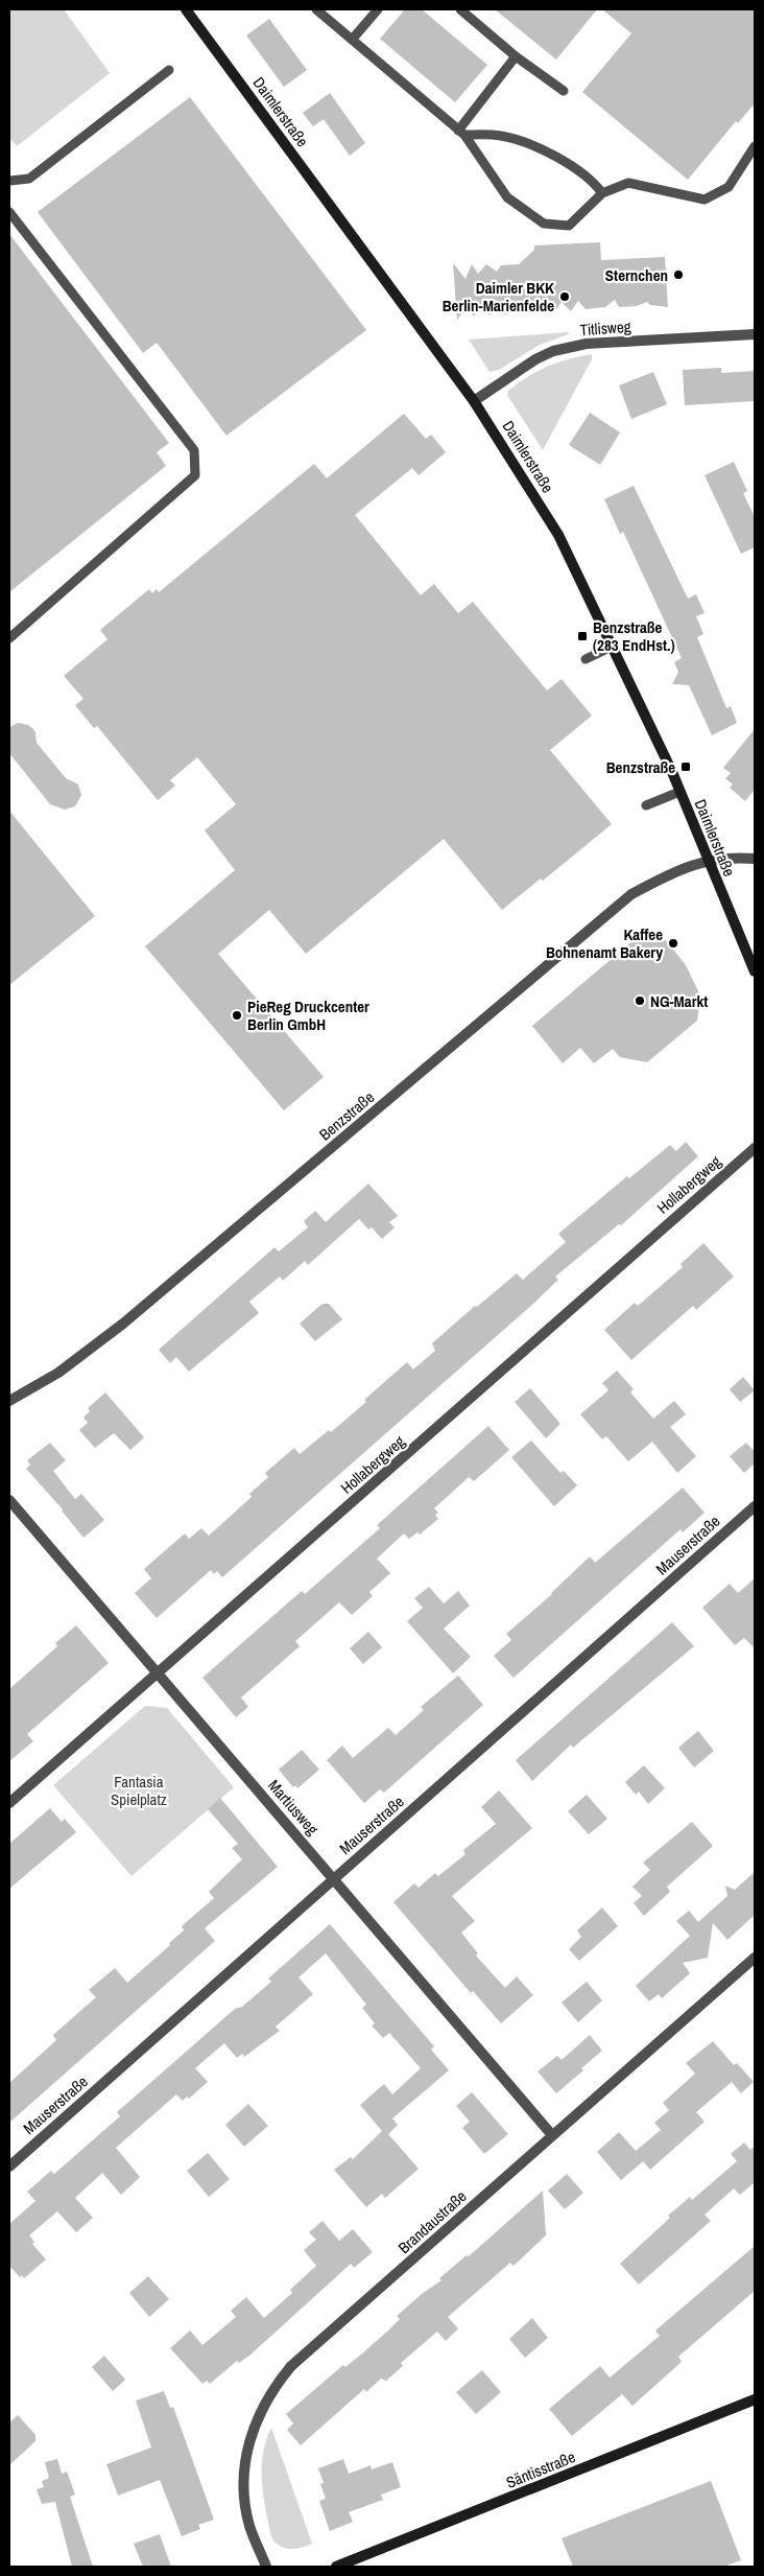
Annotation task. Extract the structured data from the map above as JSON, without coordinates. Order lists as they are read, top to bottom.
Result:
{
  "streets": {
    "street": [
      "Daimlerstraße",
      "Titlisweg",
      "Benzstraße",
      "Hollabergweg",
      "Mauserstraße",
      "Martiusweg",
      "Brandaustraße",
      "Säntisstraße"
    ]
  },
  "crossings": [
    ["Daimlerstraße", "Titlisweg"],
    ["Daimlerstraße", "Benzstraße"],
    ["Hollabergweg", "Martiusweg"],
    ["Mauserstraße", "Martiusweg"],
    ["Martiusweg", "Brandaustraße"]
  ],
  "parks": ["Fantasia Spielplatz"],
  "places": {
    "other": [
      "Sternchen",
      "Daimler BKK Berlin-Marienfelde",
      "Kaffee Bohnenamt Bakery",
      "NG-Markt",
      "PieReg Druckcenter Berlin GmbH"
    ],
    "transit": ["Benzstraße (283 EndHst.)", "Benzstraße"]
  }
}
